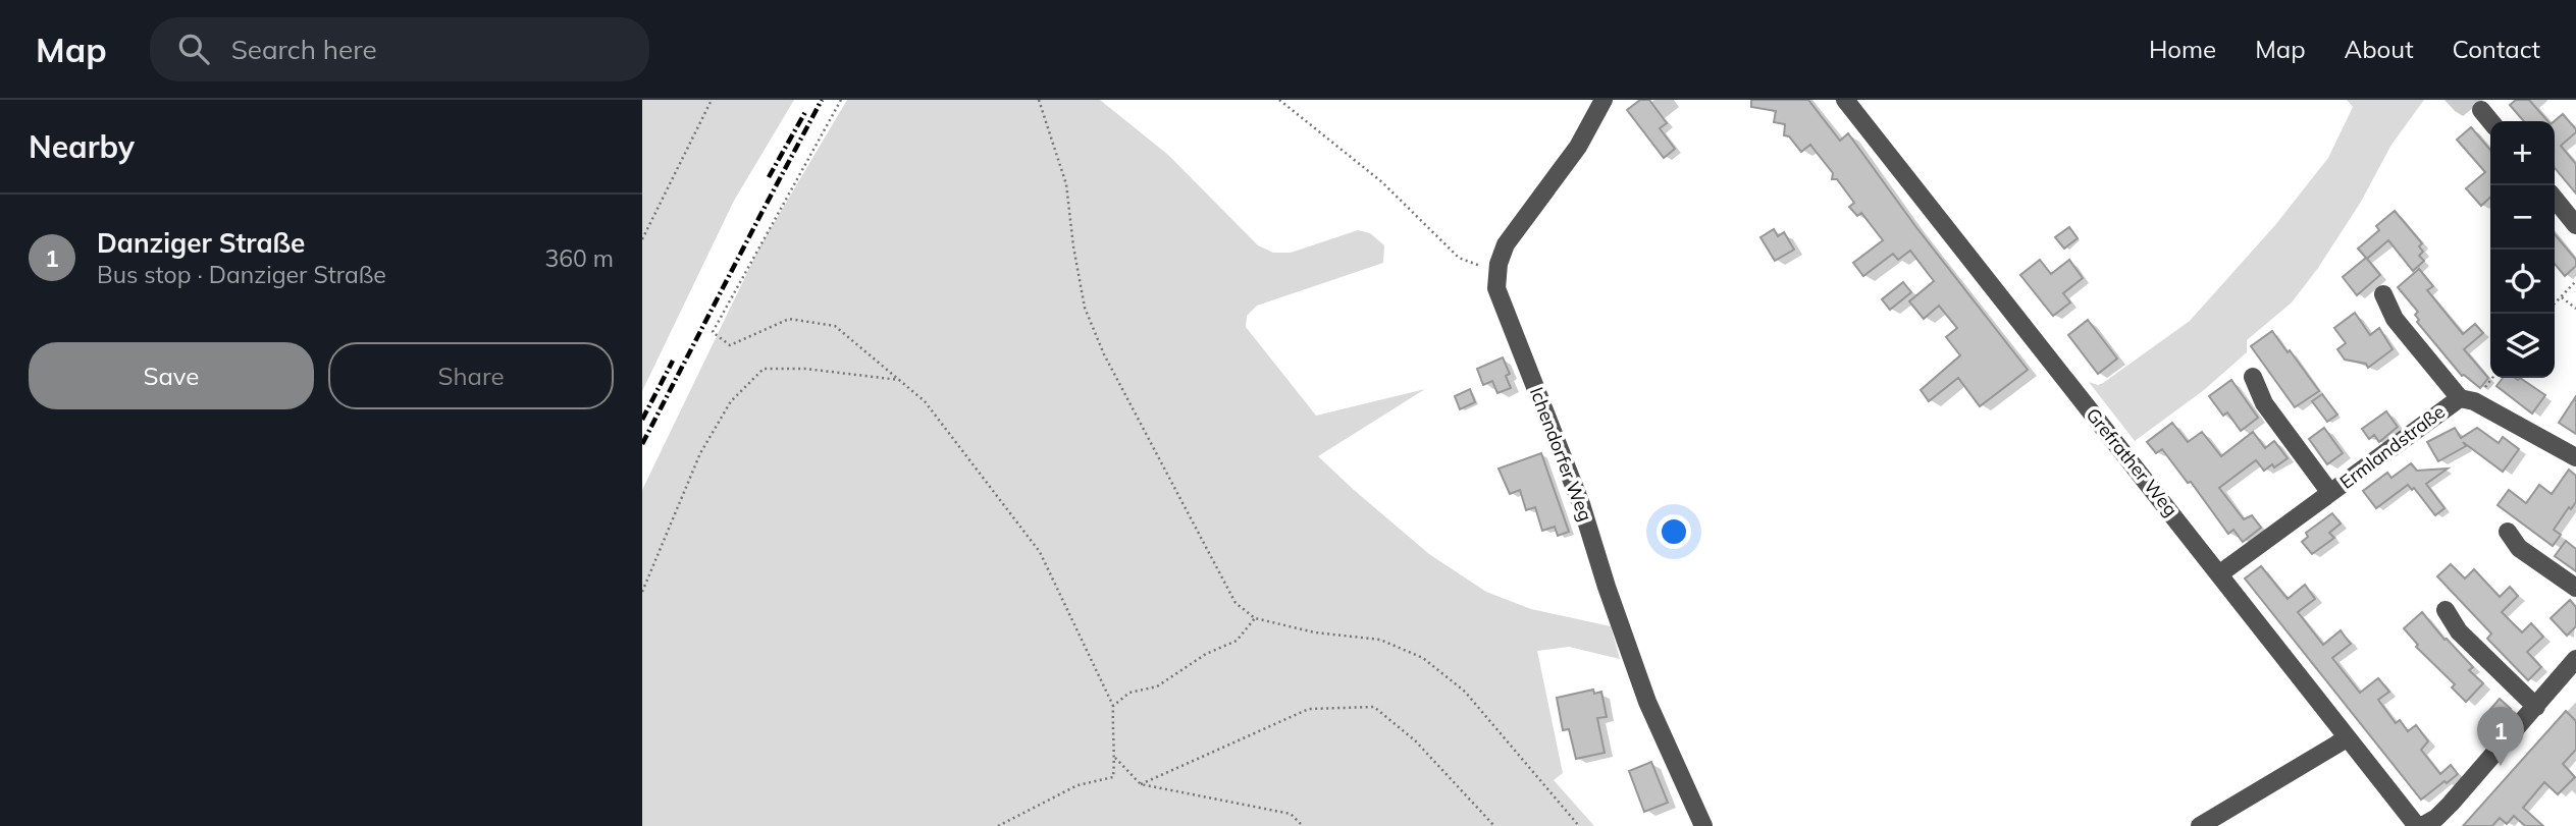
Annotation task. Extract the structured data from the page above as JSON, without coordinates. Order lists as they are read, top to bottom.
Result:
{
  "streets": {
    "street": ["Ermlandstraße", "Ichendorfer Weg", "Grefrather Weg"]
  },
  "crossings": [
    ["Ermlandstraße", "Grefrather Weg"]
  ],
  "page": {
    "header": "Map",
    "search": "Search here",
    "nav": [
      "Home",
      "Map",
      "About",
      "Contact"
    ],
    "heading": "Nearby",
    "map_buttons": ["+", "−"],
    "list": [
      {
        "mark": "1",
        "name": "Danziger Straße",
        "note": "Bus stop · Danziger Straße",
        "value": "360 m"
      }
    ],
    "buttons": ["Save", "Share"],
    "pins": "1"
  }
}
